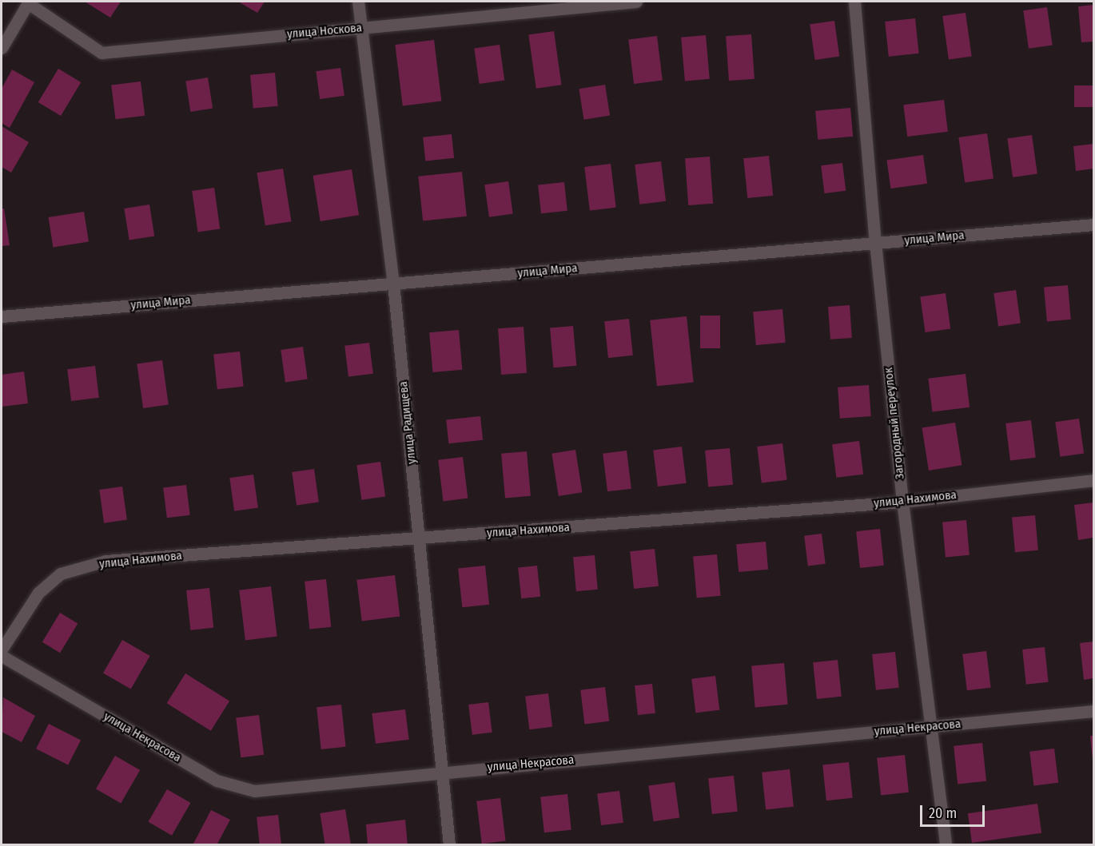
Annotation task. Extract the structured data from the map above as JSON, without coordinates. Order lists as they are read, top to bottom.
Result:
{
  "streets": {
    "street": [
      "улица Носкова",
      "улица Мира",
      "улица Радищева",
      "Загородный переулок",
      "улица Нахимова",
      "улица Некрасова"
    ]
  },
  "crossings": [
    ["улица Носкова", "улица Радищева"],
    ["улица Мира", "улица Радищева"],
    ["улица Мира", "Загородный переулок"],
    ["улица Радищева", "улица Нахимова"],
    ["улица Радищева", "улица Некрасова"],
    ["Загородный переулок", "улица Нахимова"],
    ["Загородный переулок", "улица Некрасова"]
  ],
  "scale_bar": "20 m"
}
